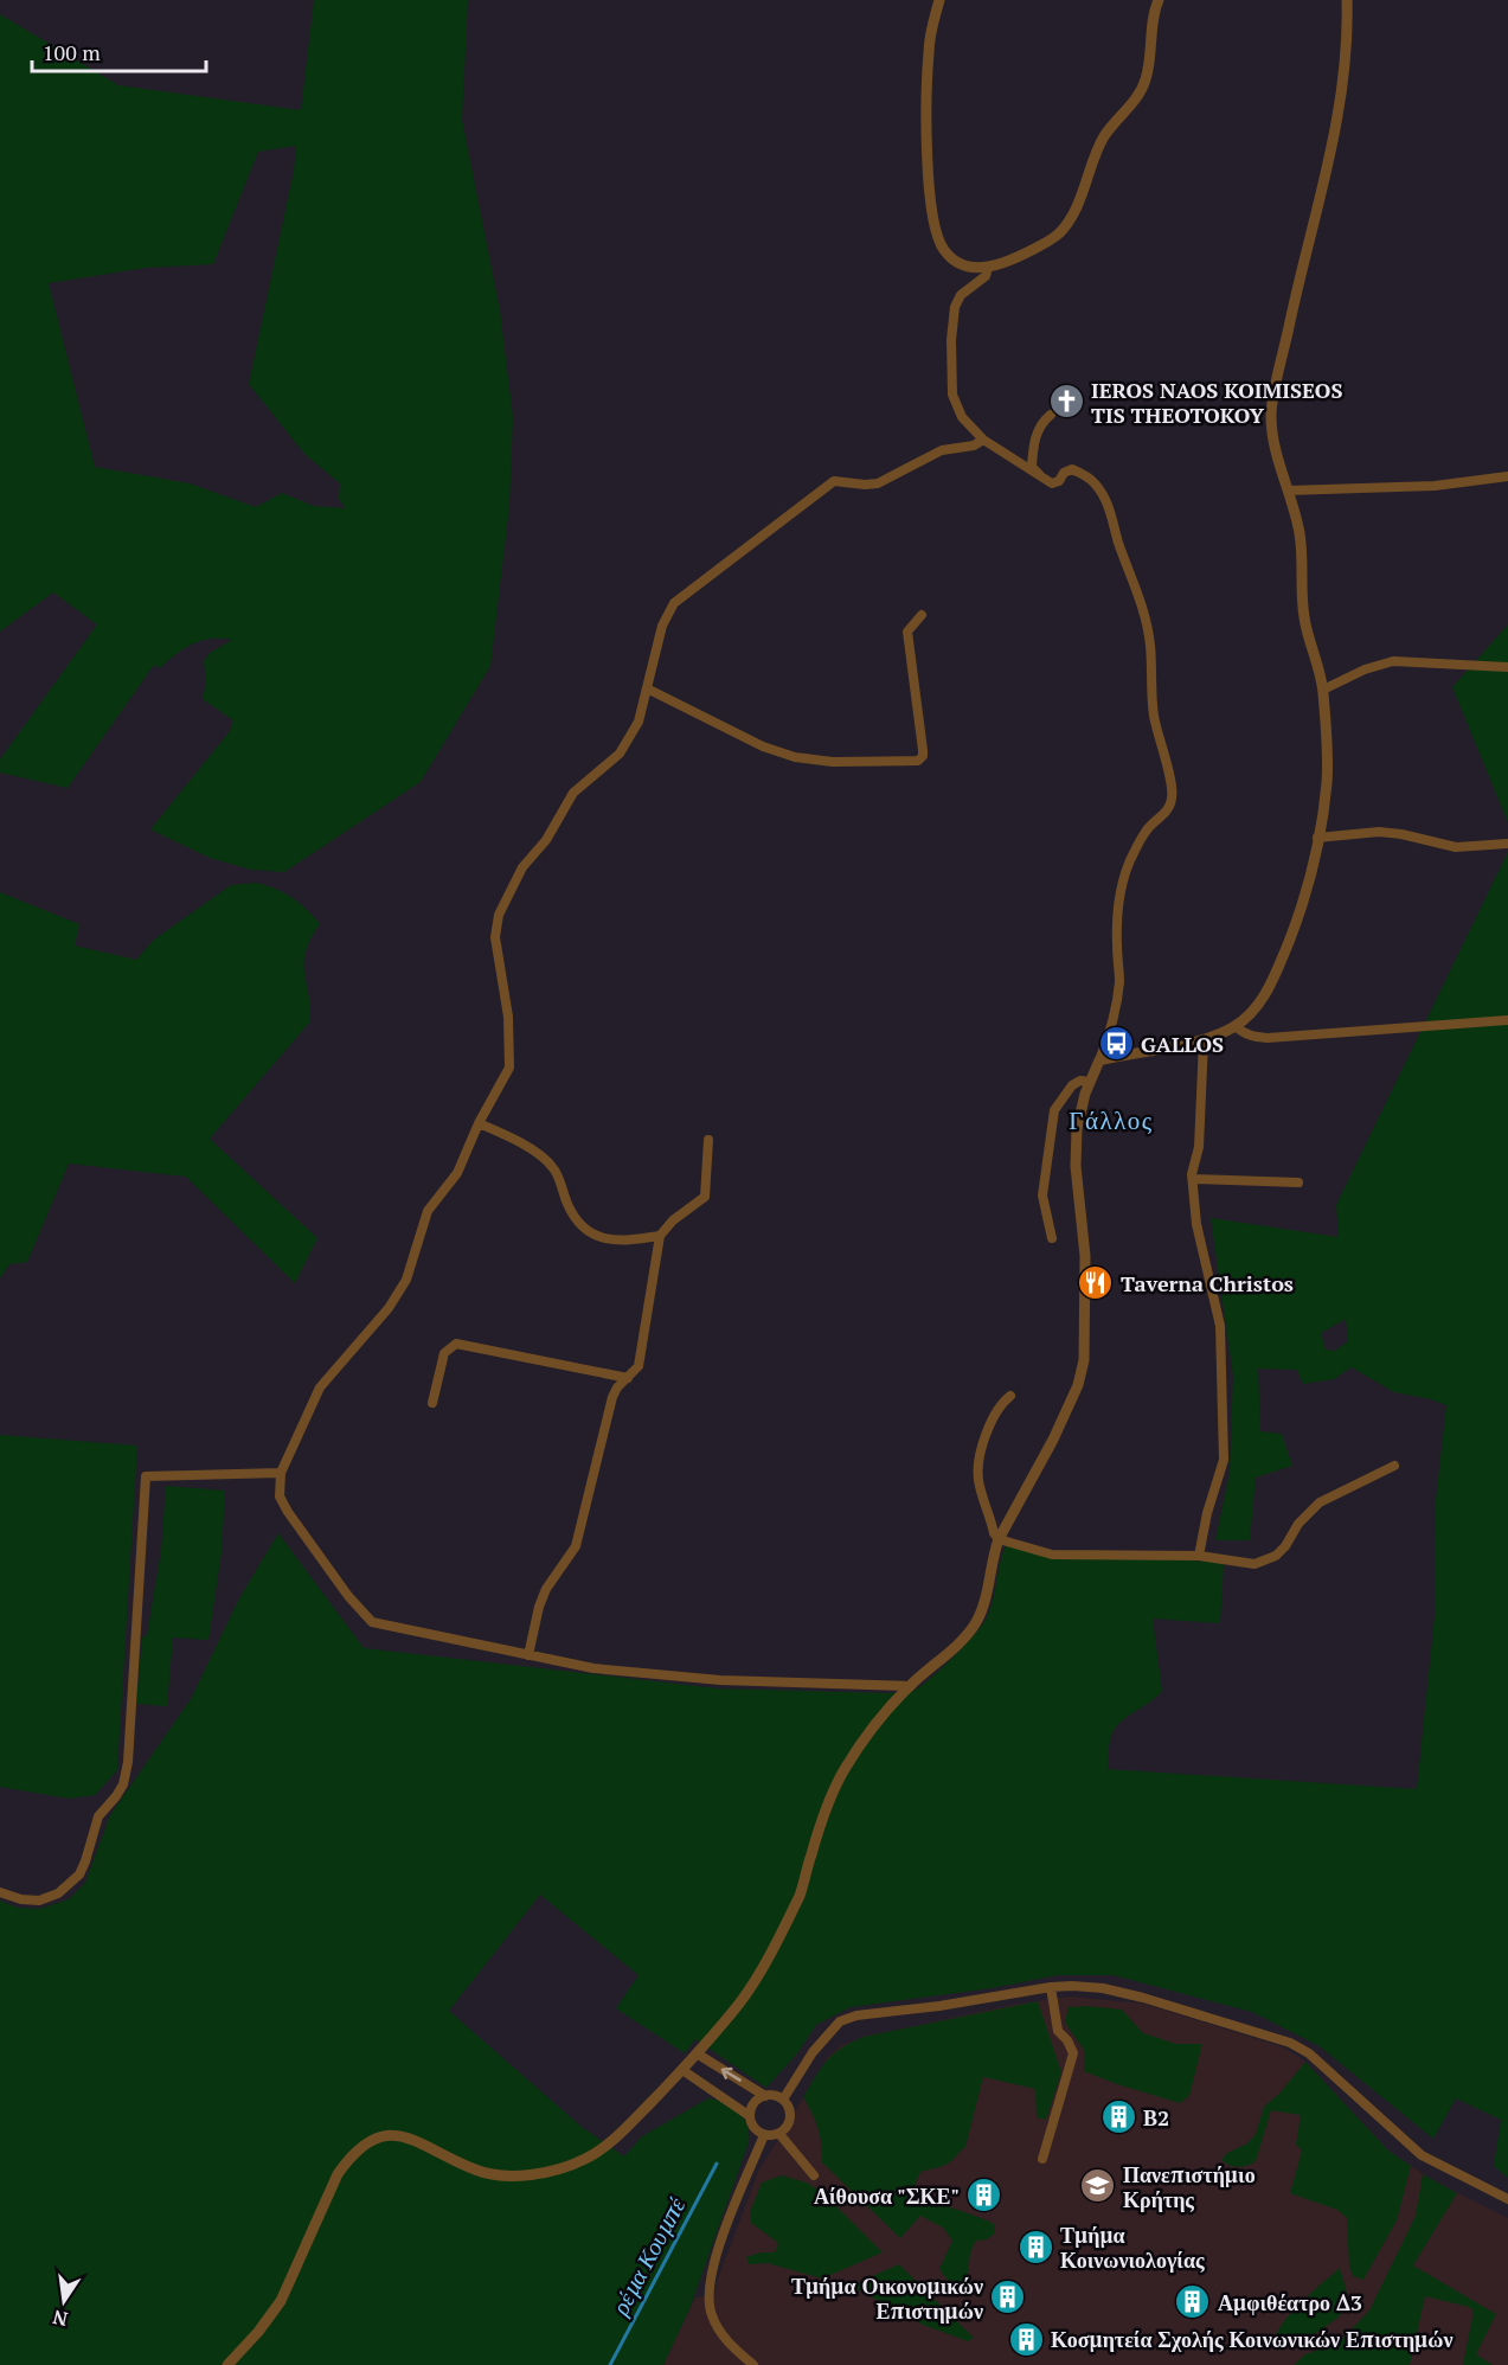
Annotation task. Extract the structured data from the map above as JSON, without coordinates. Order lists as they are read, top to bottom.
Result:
{
  "districts": ["Γάλλος"],
  "water": ["ρέμα Κουμπέ"],
  "places": {
    "church": ["IEROS NAOS KOIMISEOS TIS THEOTOKOY"],
    "bus stop": ["GALLOS"],
    "restaurant": ["Taverna Christos"],
    "building": [
      "Β2",
      "Αίθουσα \"ΣΚΕ\"",
      "Τμήμα Κοινωνιολογίας",
      "Τμήμα Οικονομικών Επιστημών",
      "Αμφιθέατρο Δ3",
      "Κοσμητεία Σχολής Κοινωνικών Επιστημών"
    ],
    "school or university": ["Πανεπιστήμιο Κρήτης"]
  },
  "scale_bar": "100 m",
  "north": "bottom"
}
